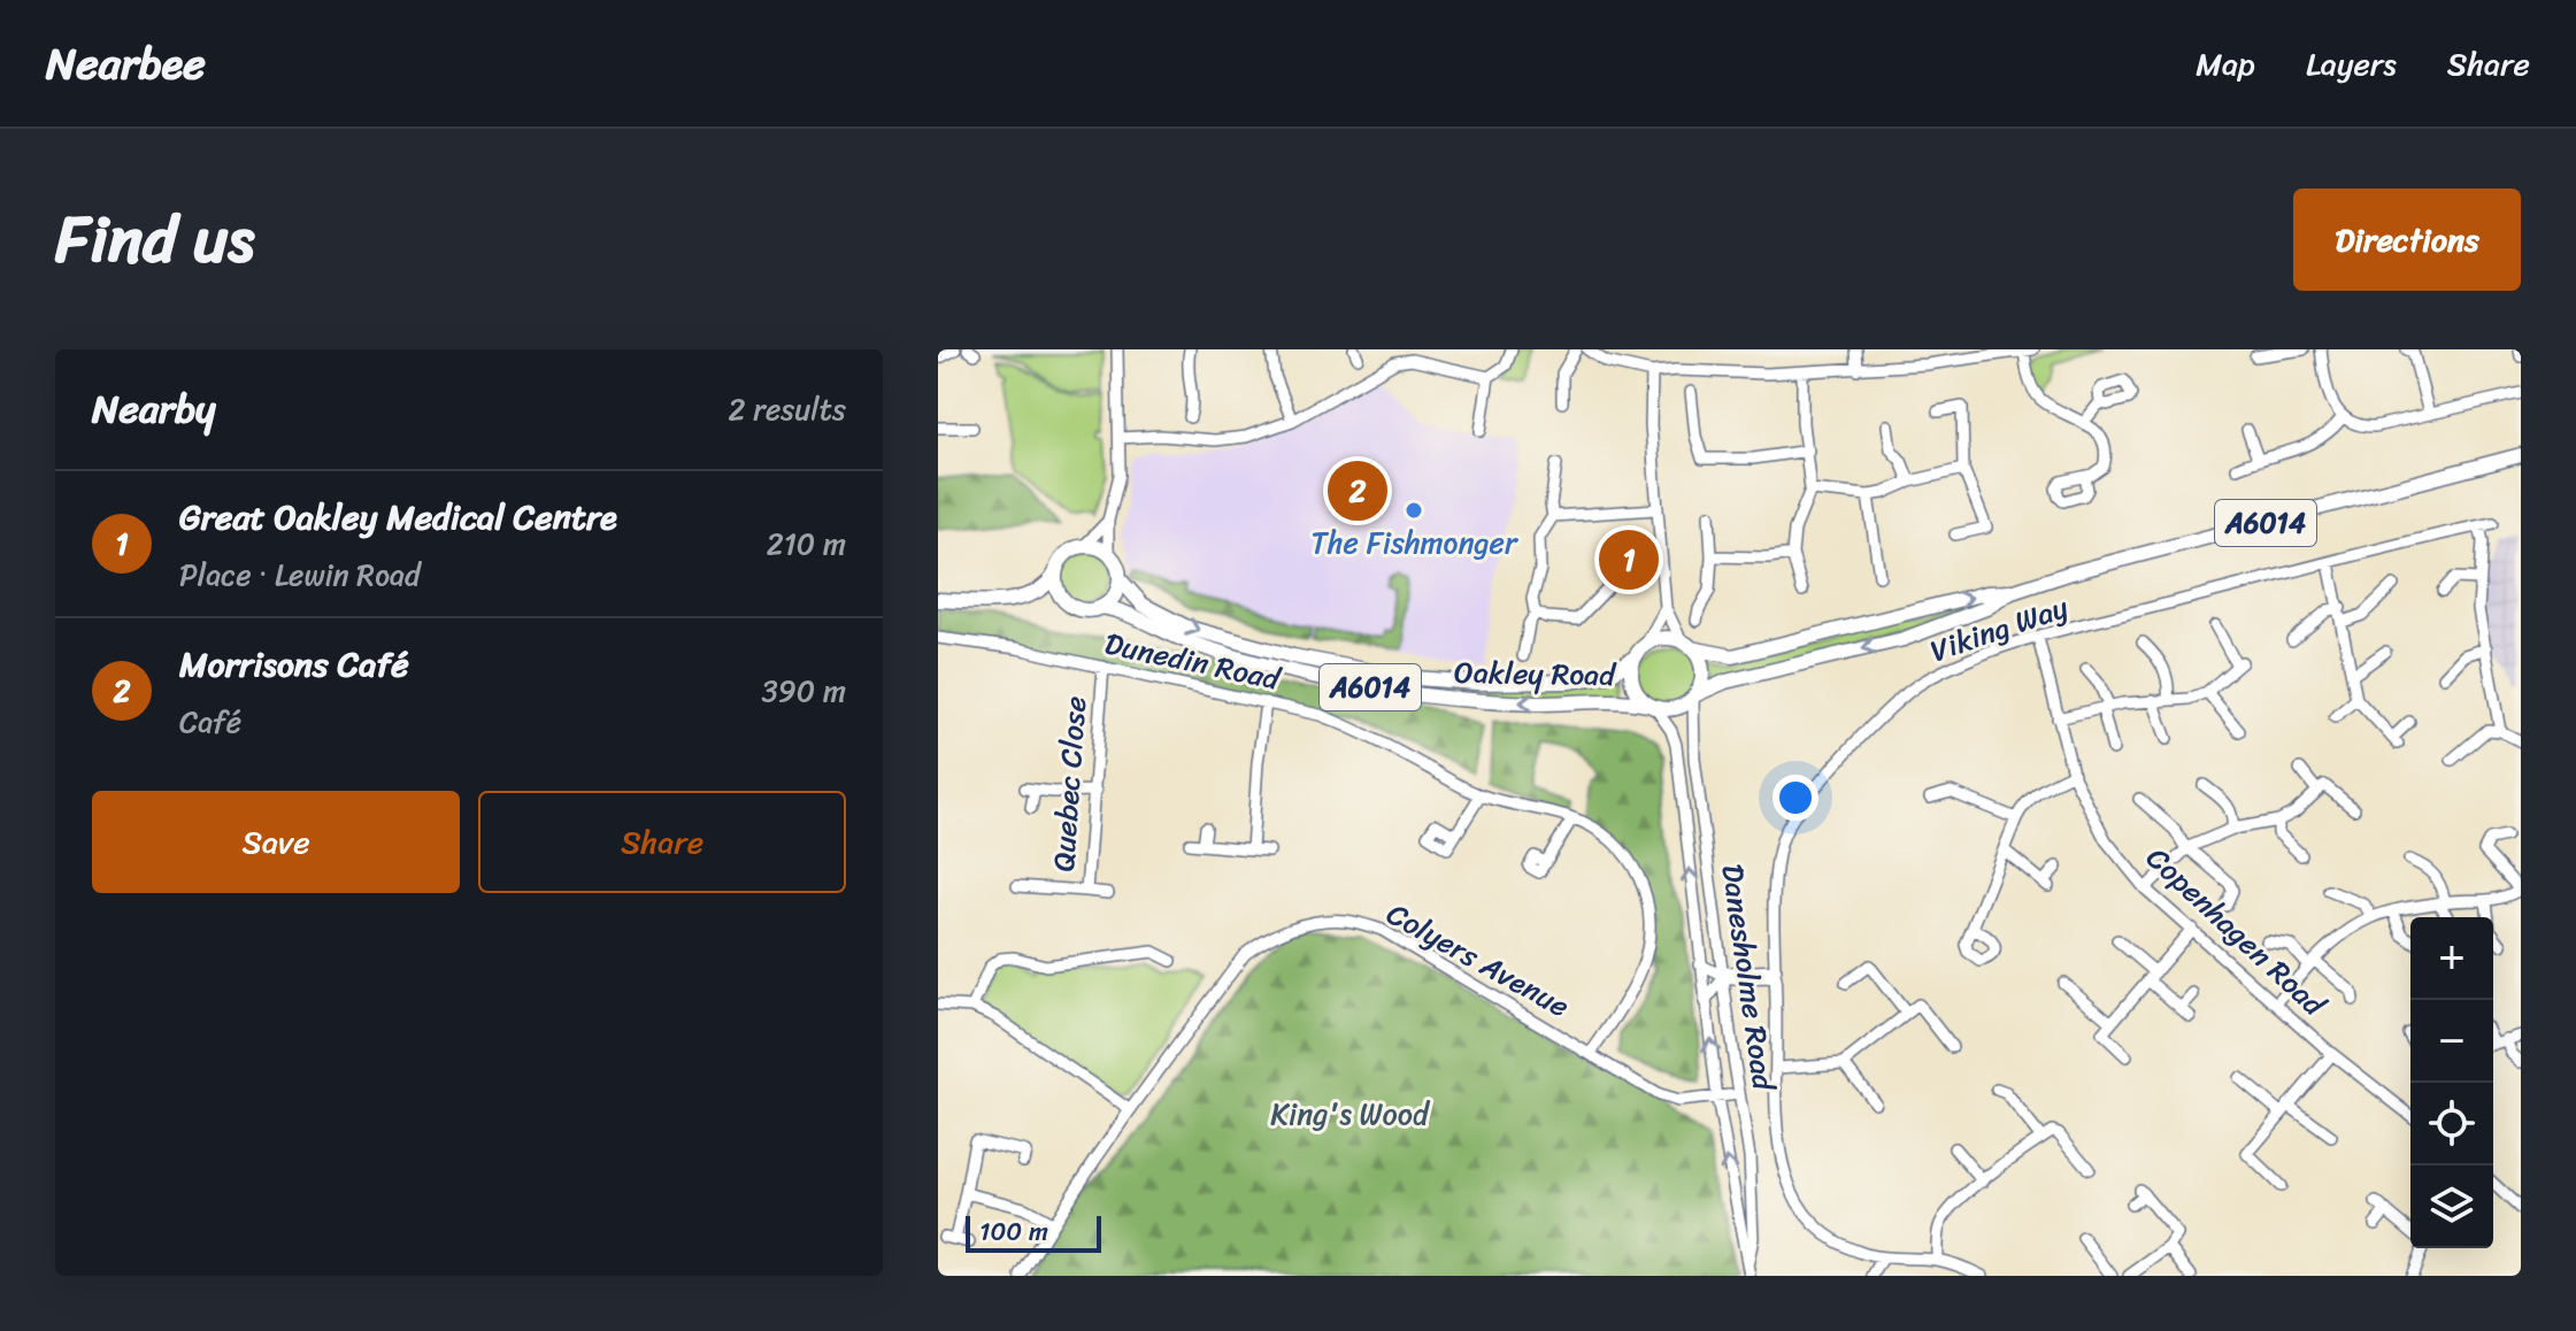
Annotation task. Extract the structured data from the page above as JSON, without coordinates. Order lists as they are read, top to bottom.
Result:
{
  "streets": {
    "main road": ["A6014", "Oakley Road"],
    "street": [
      "Viking Way",
      "Dunedin Road",
      "Quebec Close",
      "Copenhagen Road",
      "Colyers Avenue",
      "Danesholme Road"
    ]
  },
  "crossings": [
    ["A6014", "Oakley Road"],
    ["A6014", "Danesholme Road"],
    ["Viking Way", "Copenhagen Road"],
    ["Dunedin Road", "Quebec Close"],
    ["Dunedin Road", "Colyers Avenue"],
    ["Oakley Road", "Danesholme Road"],
    ["Colyers Avenue", "Danesholme Road"]
  ],
  "parks": ["King's Wood"],
  "places": ["The Fishmonger"],
  "scale_bar": "100 m",
  "page": {
    "header": "Nearbee",
    "nav": ["Map", "Layers", "Share"],
    "title": "Find us",
    "buttons": [
      "Directions",
      ["Save", "Share"]
    ],
    "heading": ["Nearby", "2 results"],
    "pins": ["2", "1"],
    "list": [
      {
        "mark": "1",
        "name": "Great Oakley Medical Centre",
        "note": "Place · Lewin Road",
        "value": "210 m"
      },
      {
        "mark": "2",
        "name": "Morrisons Café",
        "note": "Café",
        "value": "390 m"
      }
    ],
    "map_buttons": ["+", "−"],
    "scale": "100 m"
  }
}
